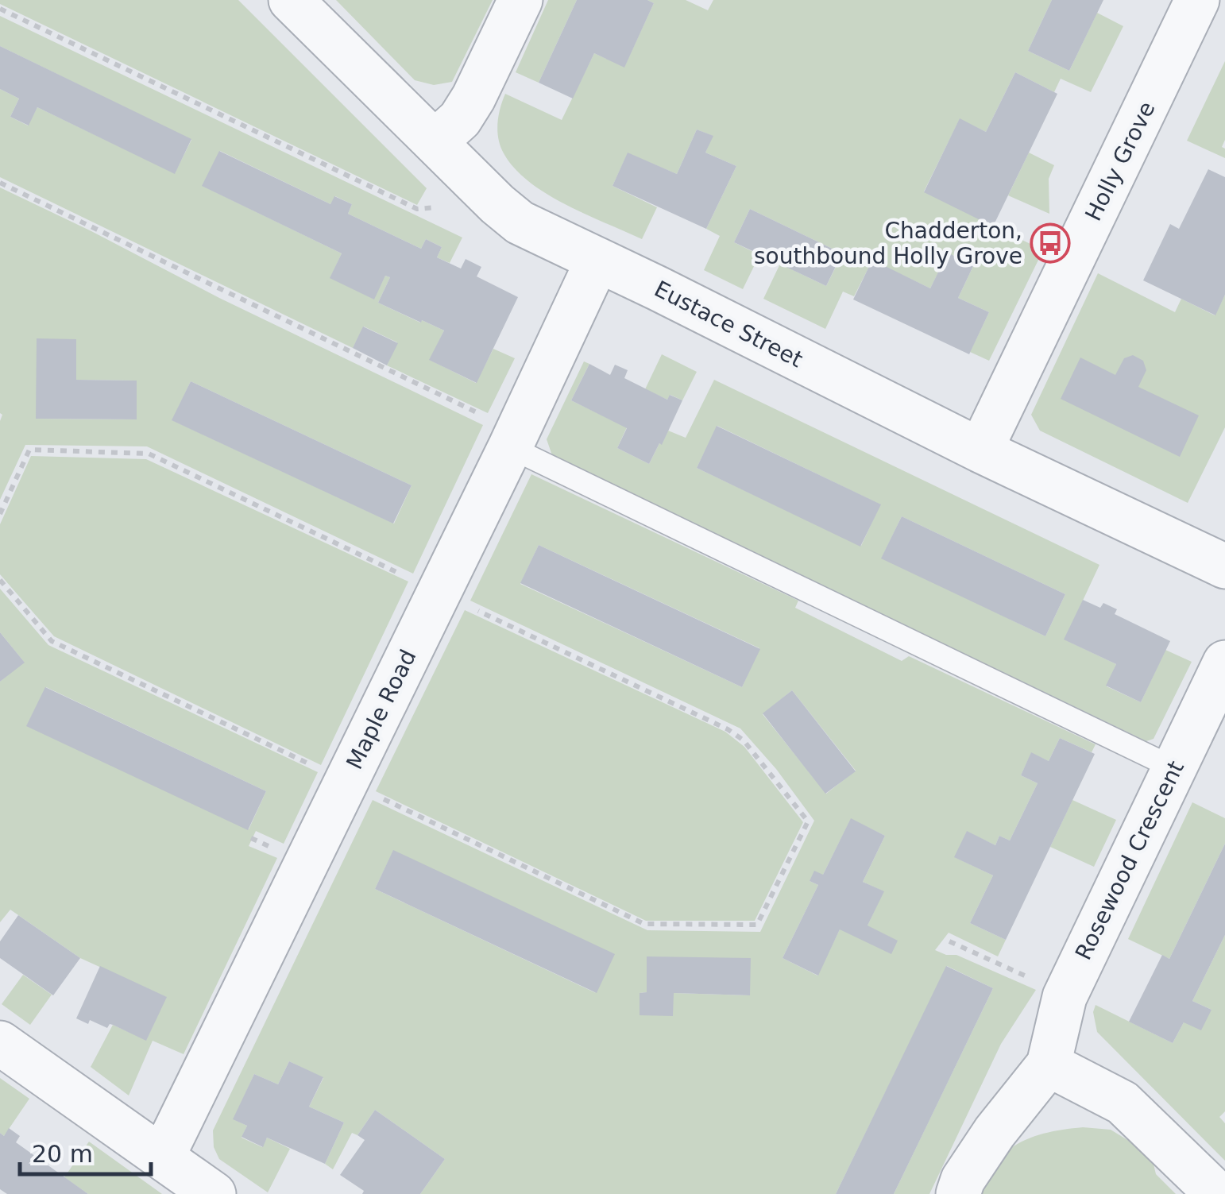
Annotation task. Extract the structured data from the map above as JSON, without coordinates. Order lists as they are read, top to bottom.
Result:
{
  "streets": {
    "street": [
      "Holly Grove",
      "Eustace Street",
      "Maple Road",
      "Rosewood Crescent"
    ]
  },
  "crossings": [
    ["Holly Grove", "Eustace Street"],
    ["Eustace Street", "Maple Road"]
  ],
  "places": {
    "bus stop": ["Chadderton, southbound Holly Grove"]
  },
  "scale_bar": "20 m"
}
